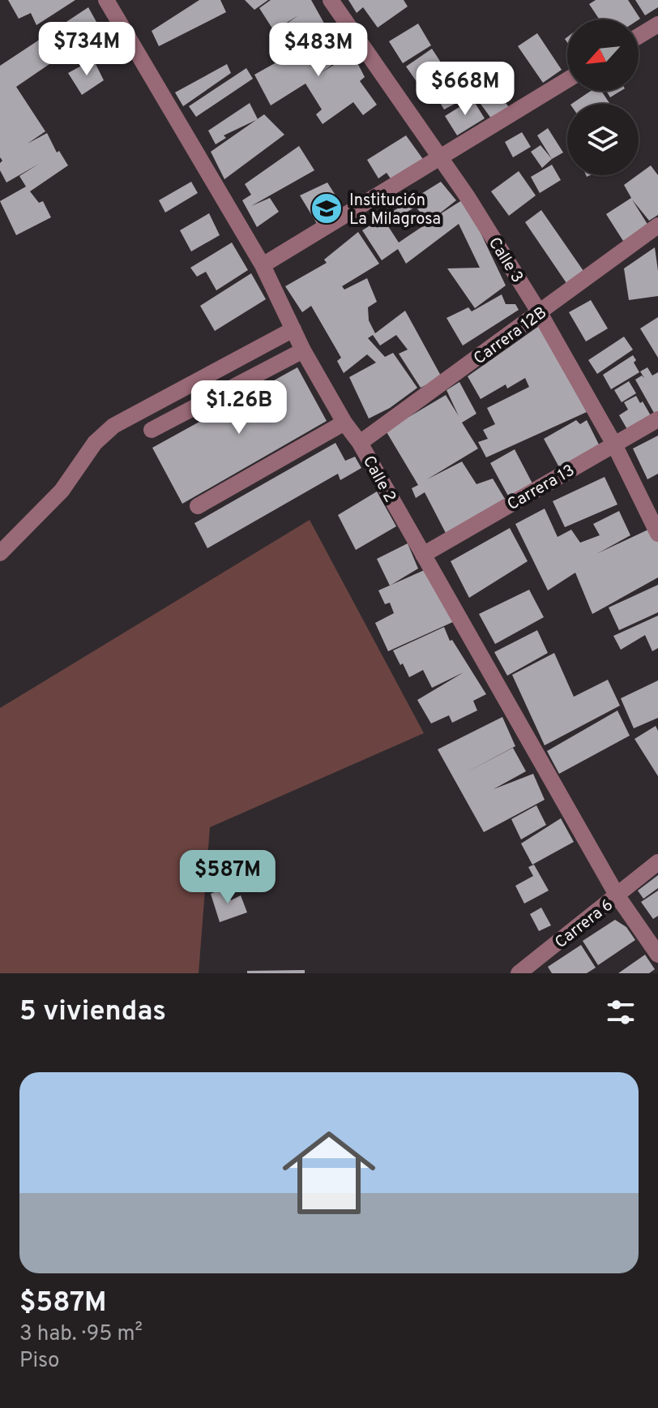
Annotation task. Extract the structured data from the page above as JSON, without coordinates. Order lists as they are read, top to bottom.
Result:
{
  "streets": {
    "street": [
      "Calle 3",
      "Carrera 12B",
      "Calle 2",
      "Carrera 13",
      "Carrera 6"
    ]
  },
  "crossings": [
    ["Calle 3", "Carrera 12B"],
    ["Calle 3", "Carrera 13"],
    ["Carrera 12B", "Calle 2"],
    ["Calle 2", "Carrera 13"],
    ["Calle 2", "Carrera 6"]
  ],
  "places": {
    "school or university": ["Institución La Milagrosa"]
  },
  "north": "bottom left",
  "page": {
    "price": [
      "$734M",
      "$483M",
      "$668M",
      "$1.26B",
      "$587M"
    ],
    "heading": "5 viviendas",
    "list": [
      {
        "name": "$587M",
        "note": "3 hab. · 95 m² · Piso"
      }
    ]
  }
}
